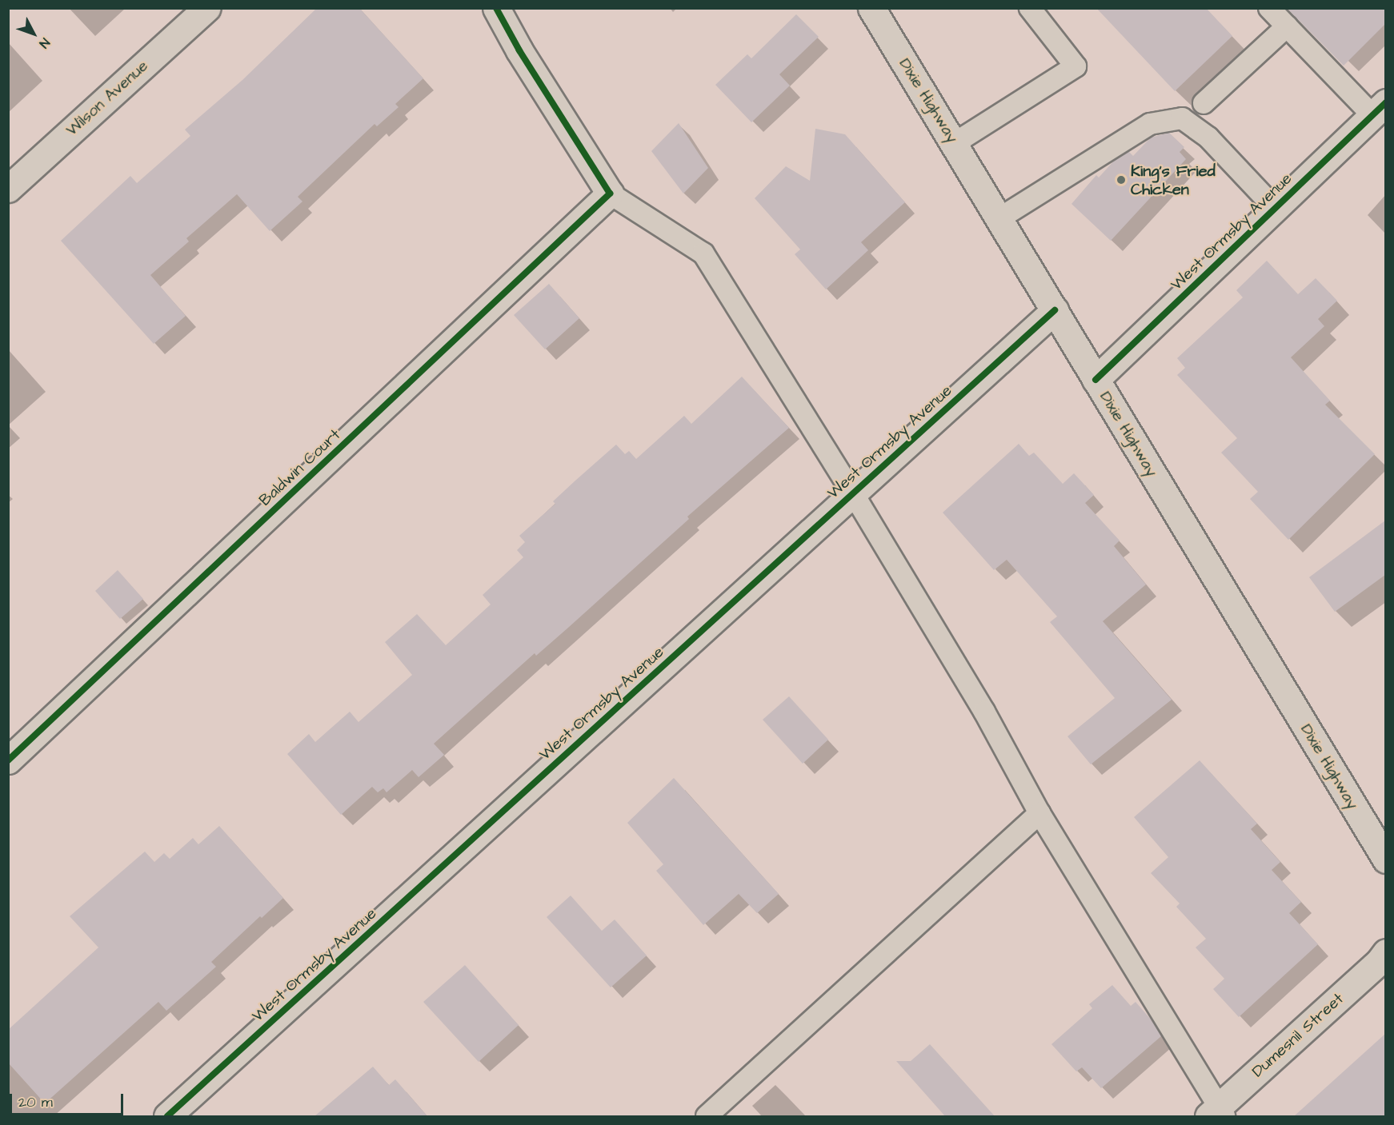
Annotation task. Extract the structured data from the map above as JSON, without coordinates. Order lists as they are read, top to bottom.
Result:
{
  "streets": {
    "street": [
      "Wilson Avenue",
      "Dixie Highway",
      "West Ormsby Avenue",
      "Baldwin Court",
      "Dumesnil Street"
    ]
  },
  "crossings": [
    ["Dixie Highway", "West Ormsby Avenue"]
  ],
  "places": ["King's Fried Chicken"],
  "scale_bar": "20 m",
  "north": "bottom right"
}
